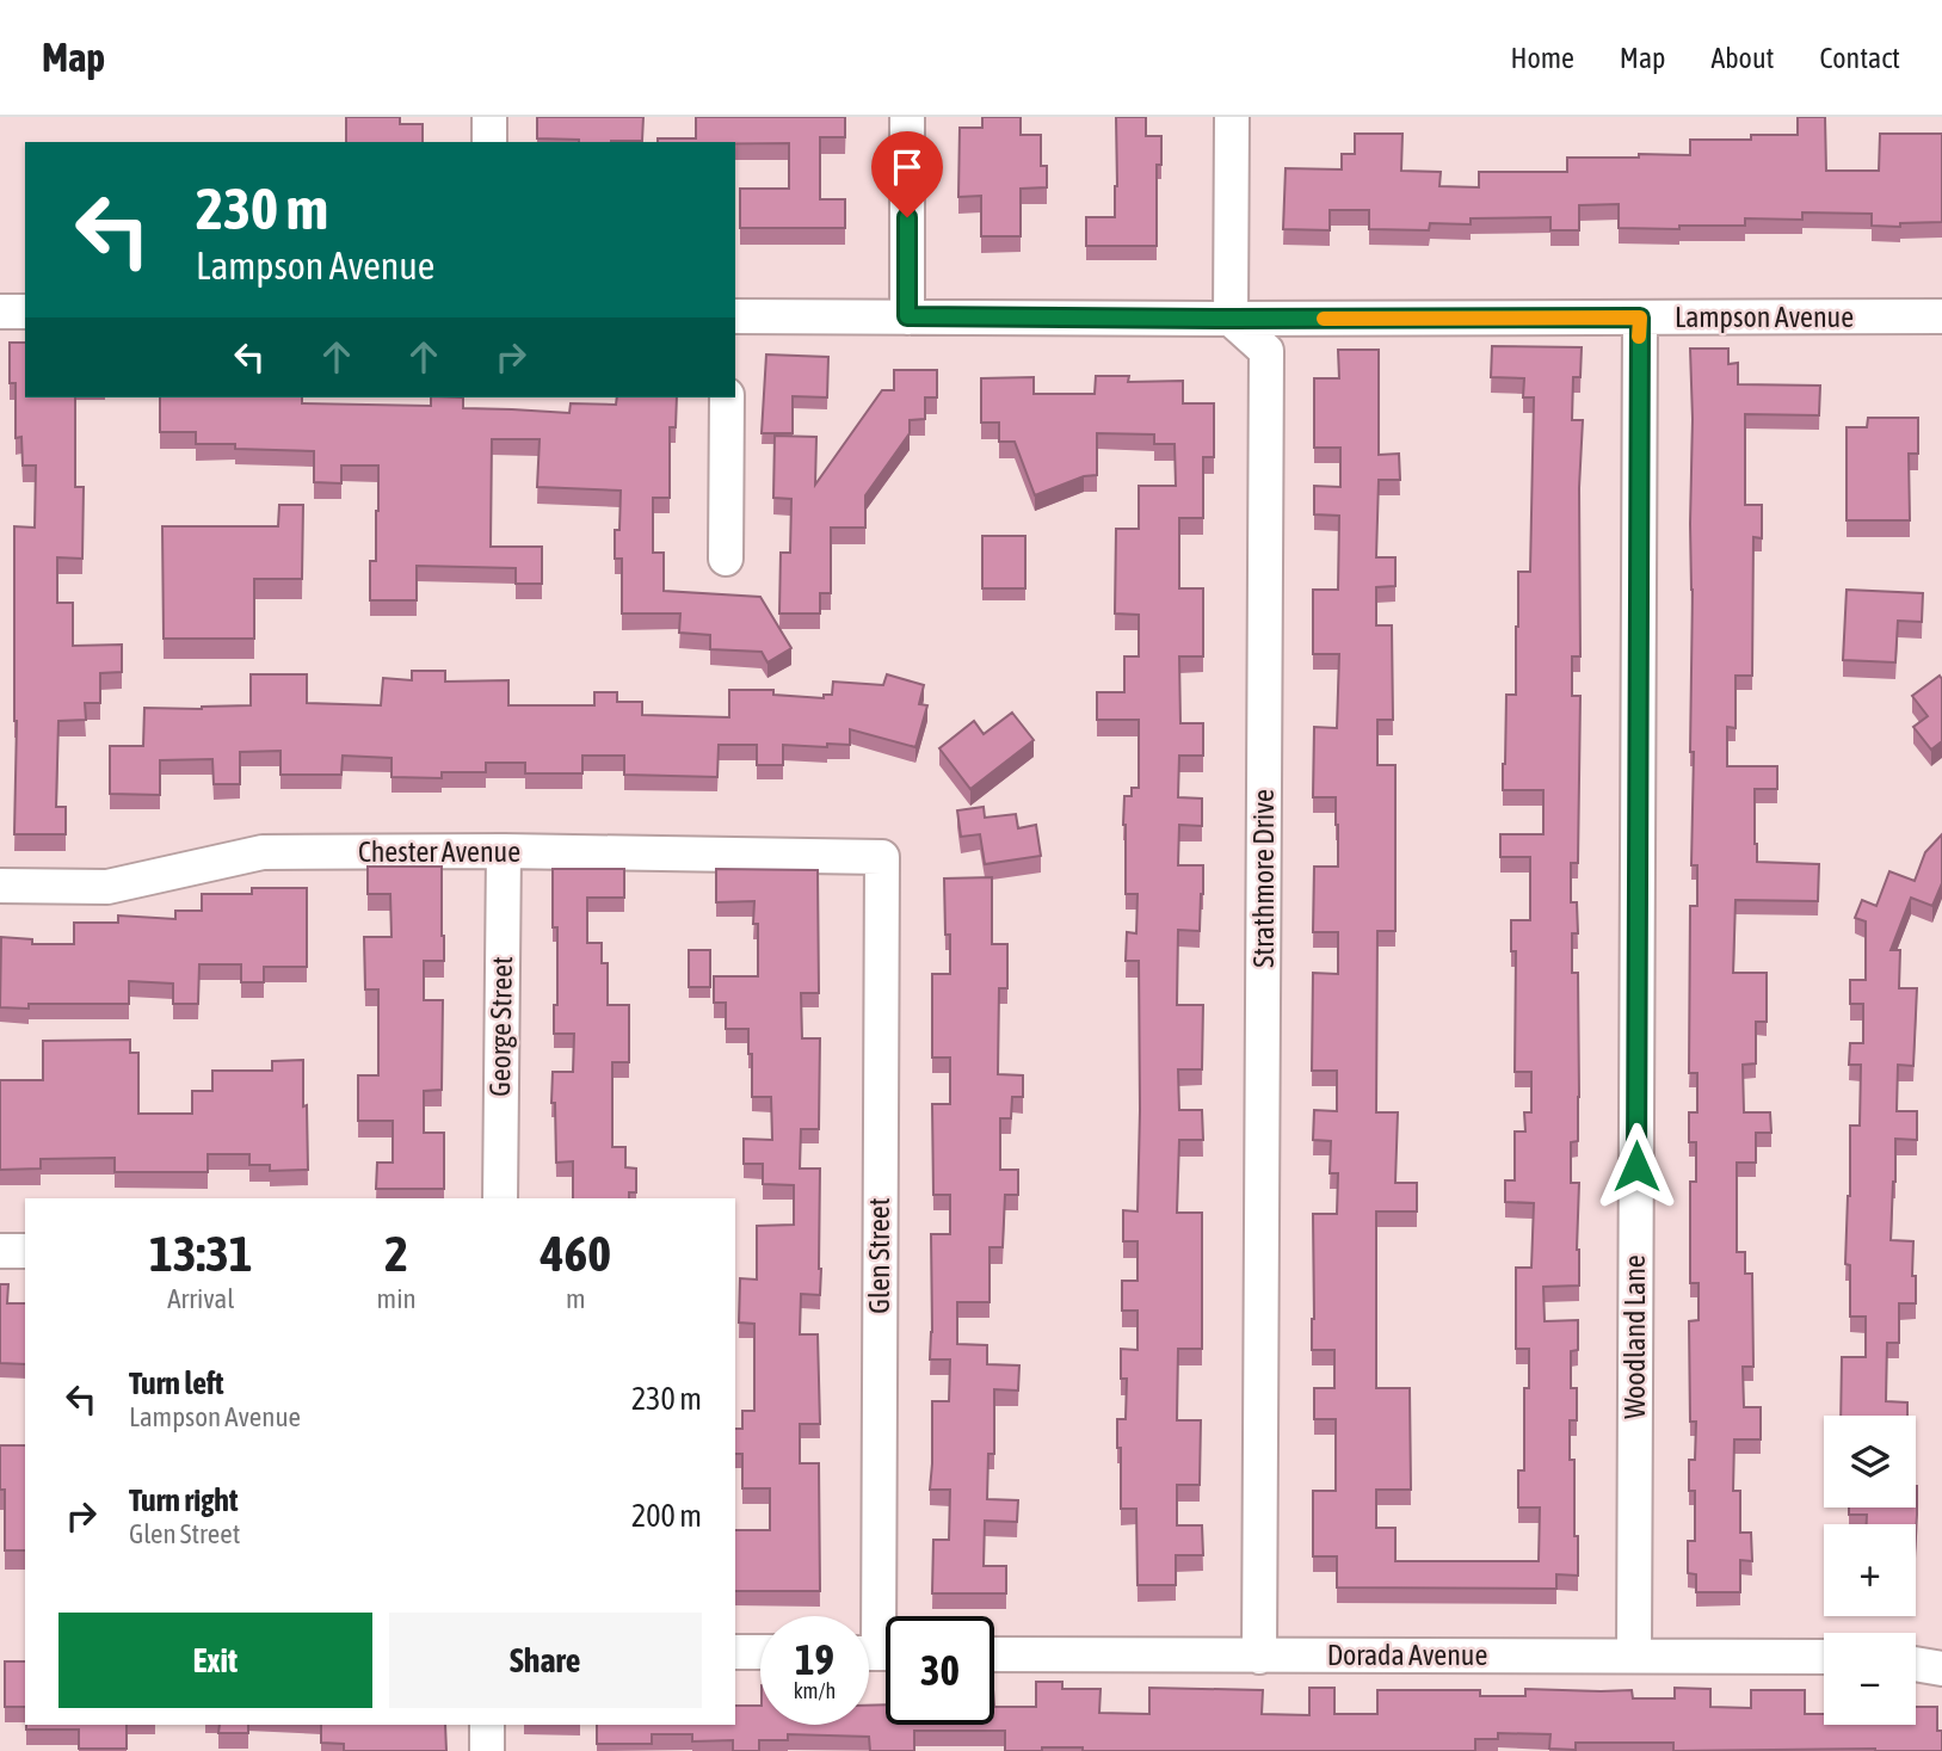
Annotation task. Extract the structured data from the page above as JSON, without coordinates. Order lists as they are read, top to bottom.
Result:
{
  "streets": {
    "street": [
      "Lampson Avenue",
      "Chester Avenue",
      "Strathmore Drive",
      "George Street",
      "Glen Street",
      "Woodland Lane",
      "Dorada Avenue"
    ]
  },
  "crossings": [
    ["Lampson Avenue", "Strathmore Drive"],
    ["Lampson Avenue", "Woodland Lane"],
    ["Chester Avenue", "George Street"],
    ["Chester Avenue", "Glen Street"],
    ["Strathmore Drive", "Dorada Avenue"],
    ["Woodland Lane", "Dorada Avenue"]
  ],
  "page": {
    "header": "Map",
    "nav": [
      "Home",
      "Map",
      "About",
      "Contact"
    ],
    "turn": ["230 m", "Lampson Avenue"],
    "eta": [
      "13:31",
      "Arrival",
      "2",
      "min",
      "460",
      "m"
    ],
    "list": [
      {
        "name": "Turn left",
        "note": "Lampson Avenue",
        "value": "230 m"
      },
      {
        "name": "Turn right",
        "note": "Glen Street",
        "value": "200 m"
      }
    ],
    "map_buttons": ["+", "−"],
    "buttons": ["Exit", "Share"],
    "speed": "19 km/h",
    "limit": "30"
  }
}
